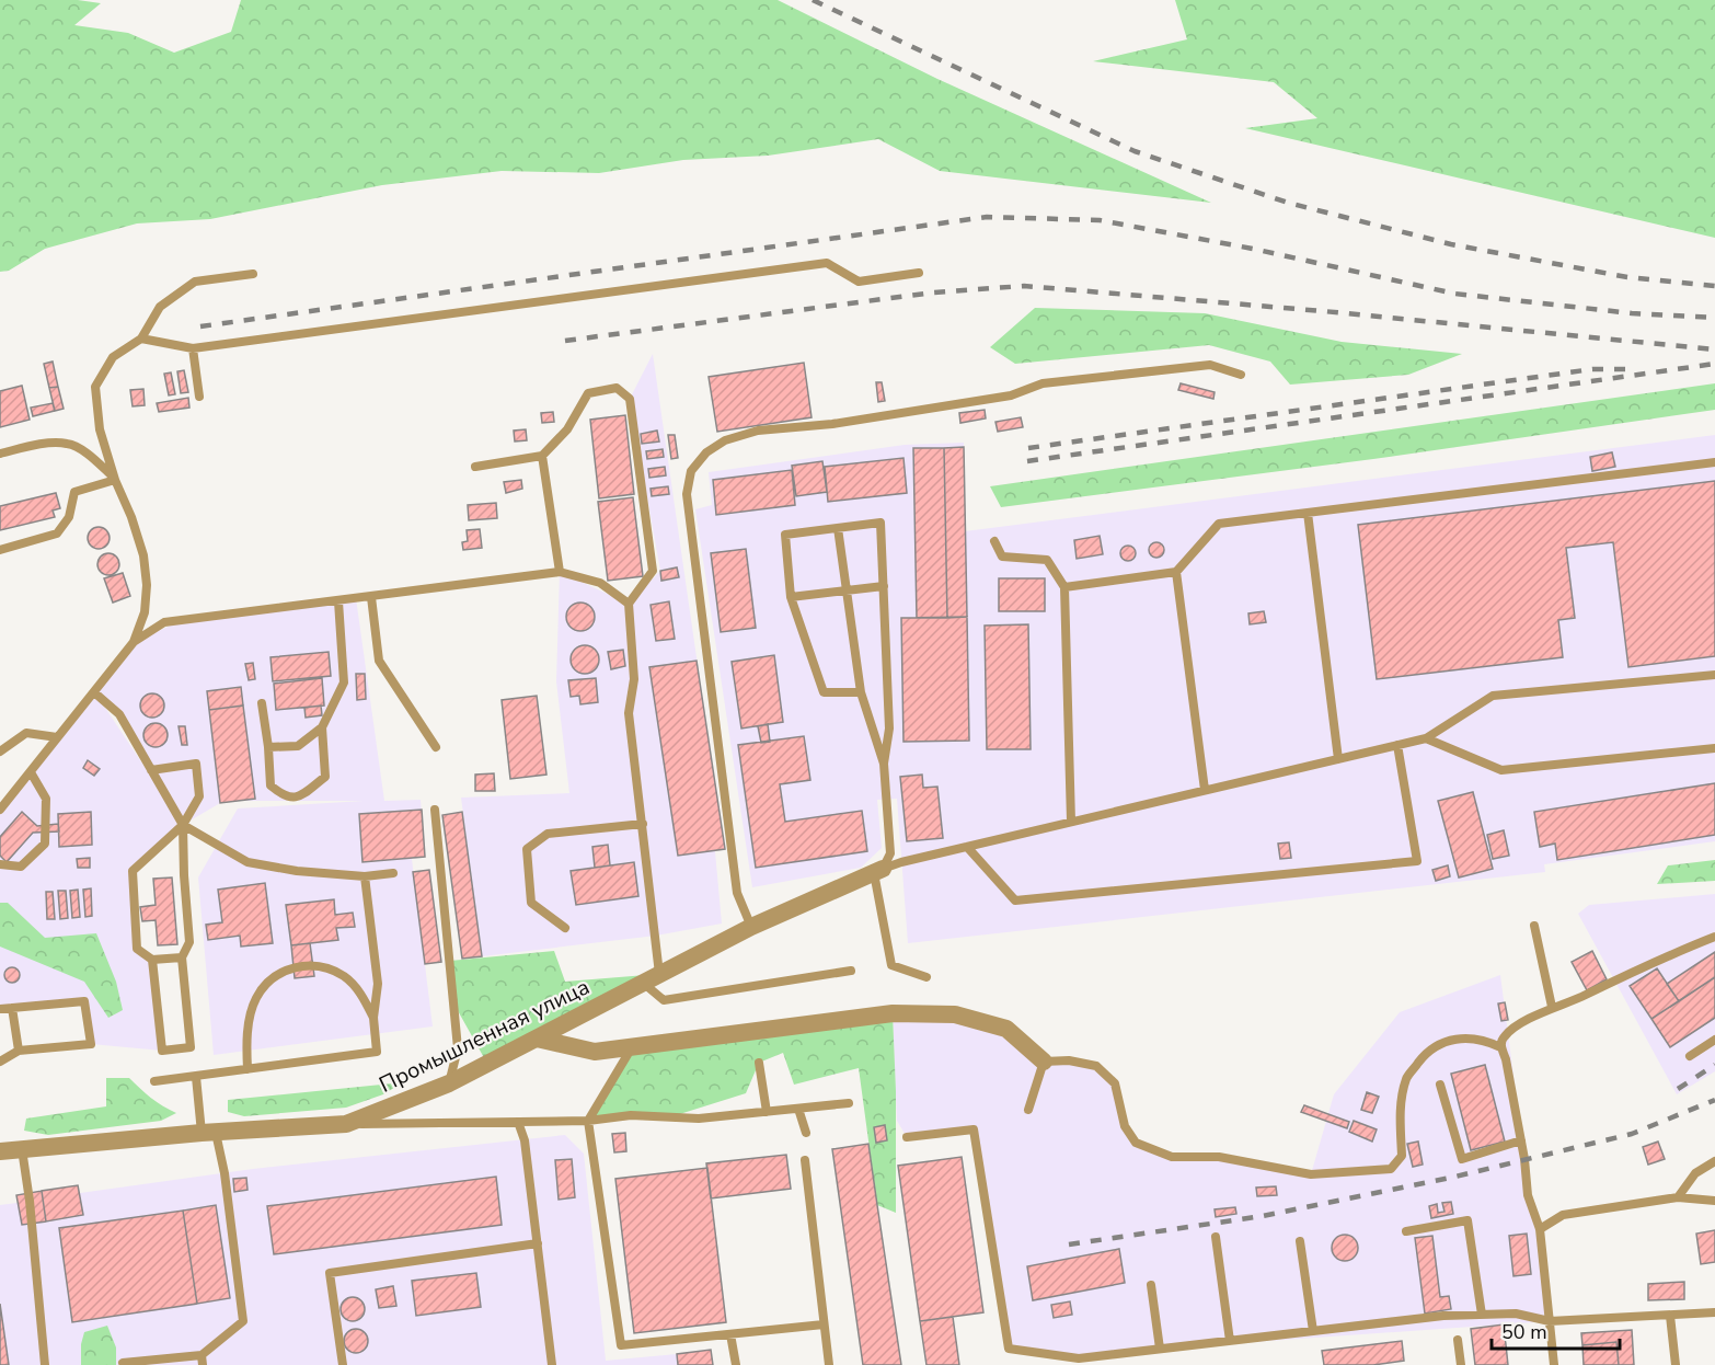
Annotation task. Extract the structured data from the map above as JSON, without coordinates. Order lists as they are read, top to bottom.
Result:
{
  "streets": {
    "street": ["Промышленная улица"]
  },
  "scale_bar": "50 m"
}
